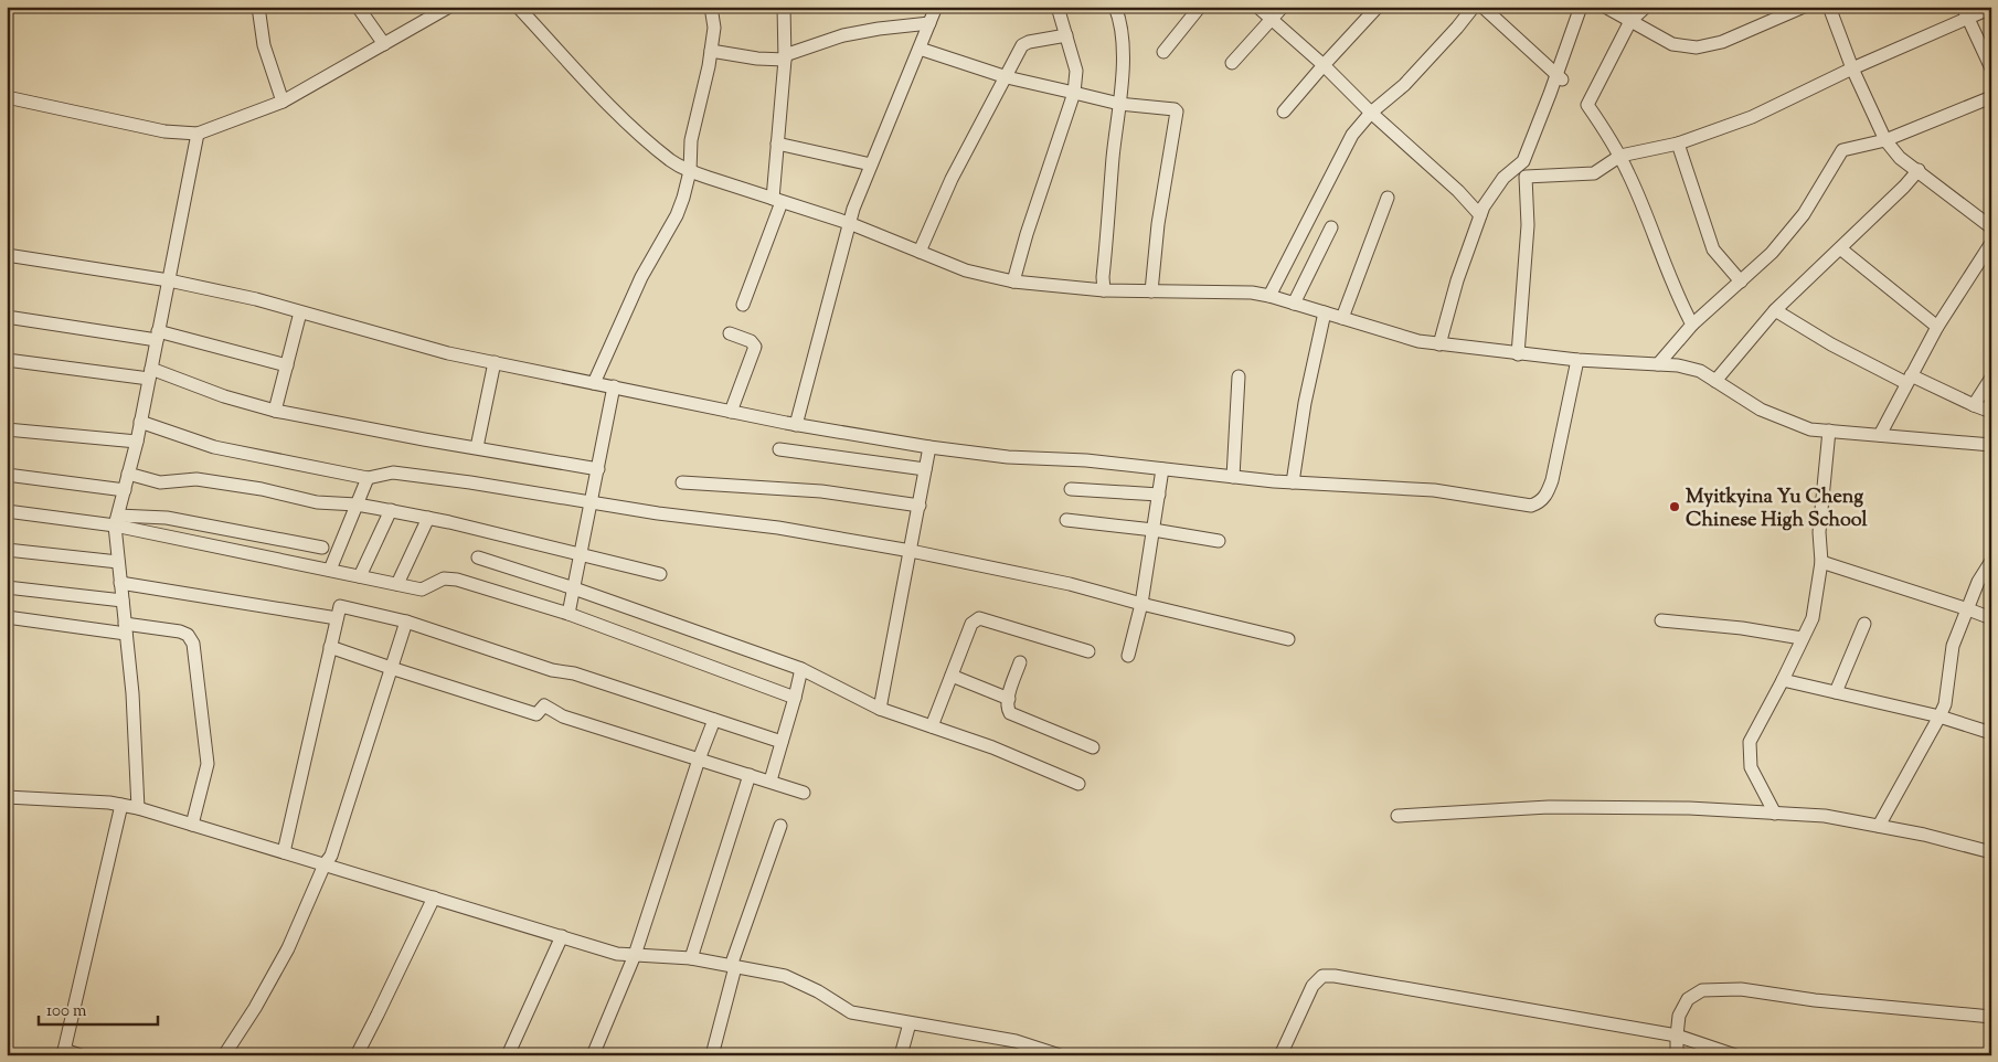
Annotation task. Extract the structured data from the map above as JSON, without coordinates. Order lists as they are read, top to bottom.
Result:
{
  "places": ["Myitkyina Yu Cheng Chinese High School"],
  "scale_bar": "100 m"
}
